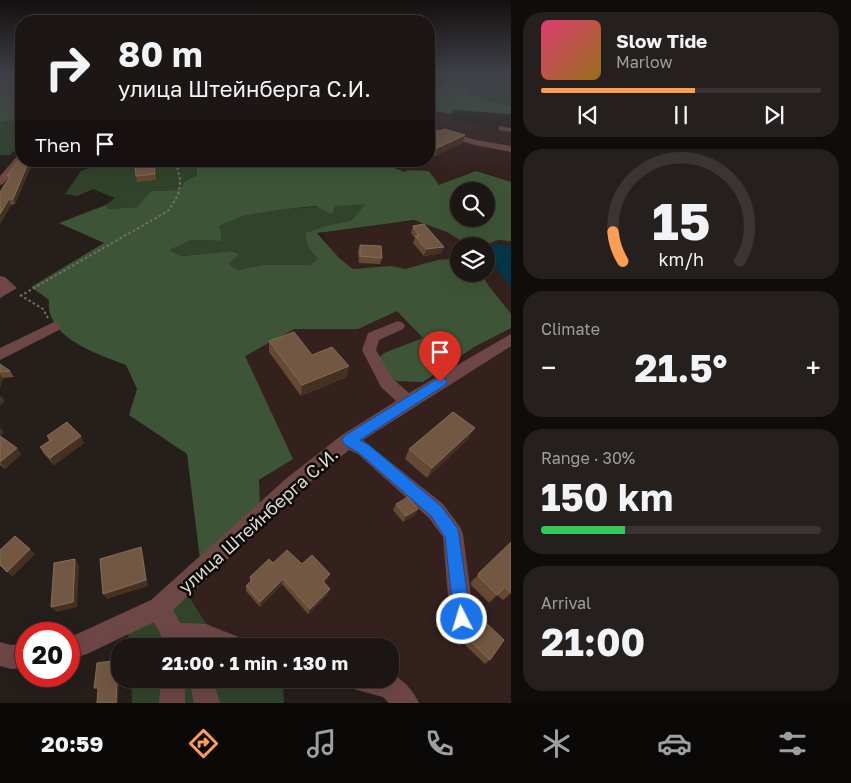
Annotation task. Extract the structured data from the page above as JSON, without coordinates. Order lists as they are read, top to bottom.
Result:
{
  "streets": {
    "street": ["улица Штейнберга С.И."]
  },
  "page": {
    "turn": ["80 m", "улица Штейнберга С.И."],
    "song": ["Slow Tide", "Marlow"],
    "then": "Then",
    "tile": [
      "Climate",
      ["Range · 30%", "150 km"],
      ["Arrival", "21:00"]
    ],
    "heat": ["−", "21.5°", "+"],
    "limit": "20",
    "trip": "21:00 · 1 min · 130 m",
    "tabs": "20:59",
    "gauge": ["15", "km/h"]
  }
}
